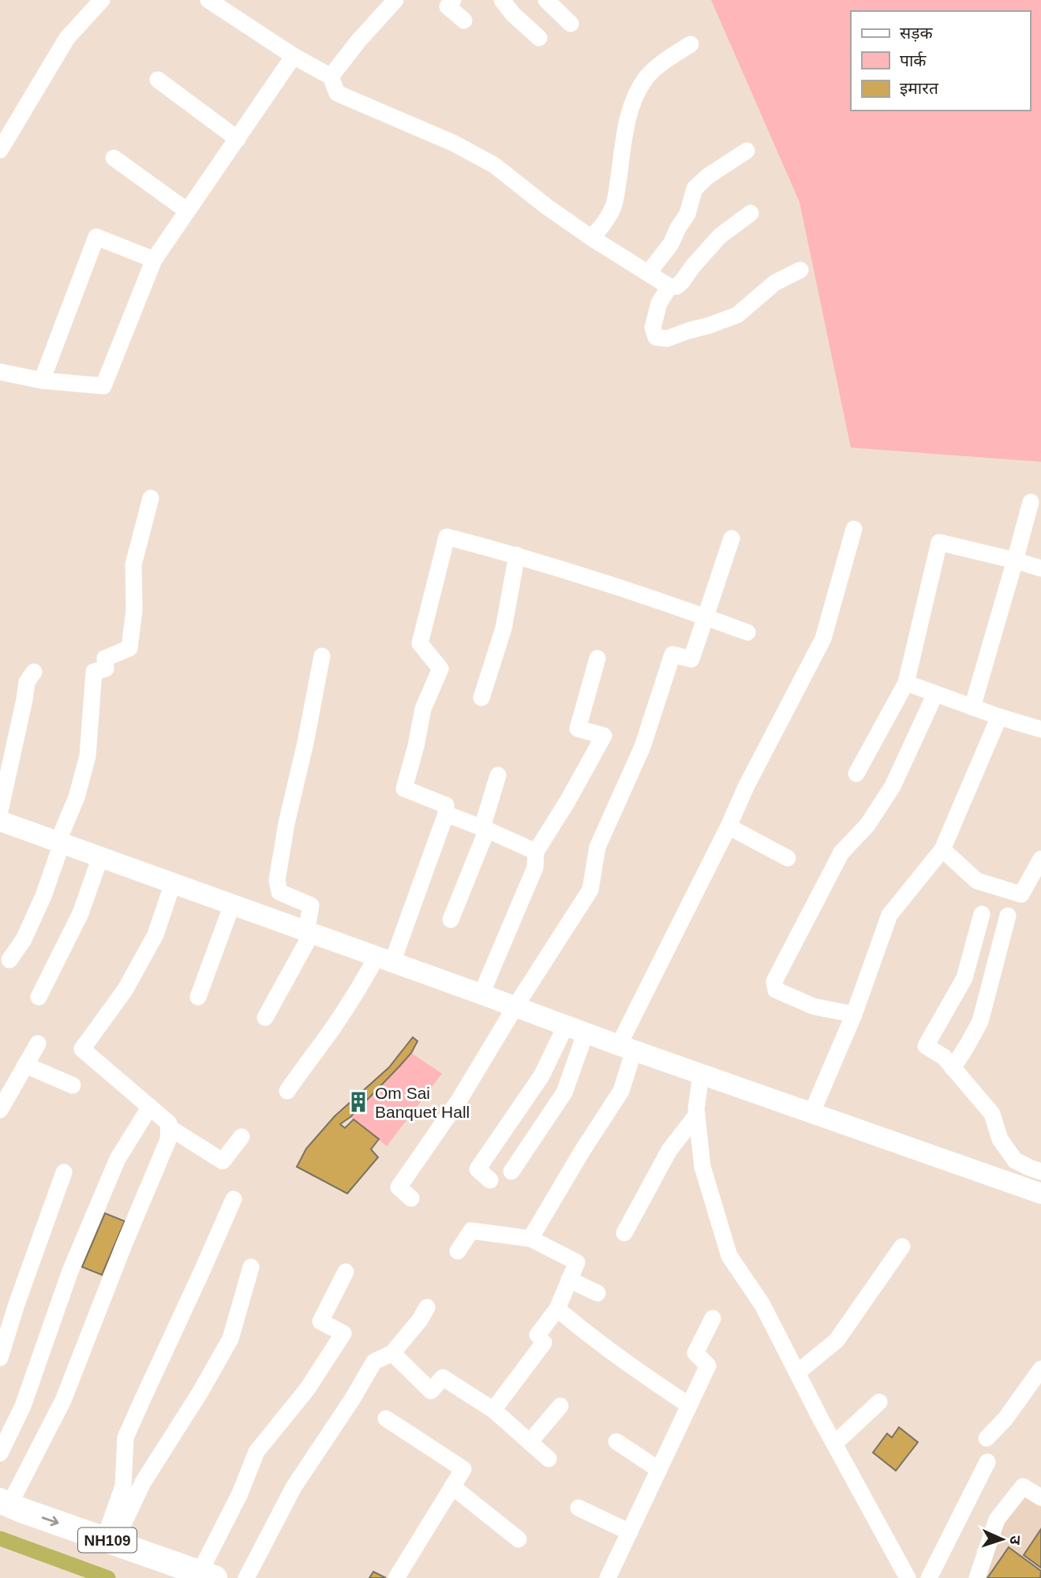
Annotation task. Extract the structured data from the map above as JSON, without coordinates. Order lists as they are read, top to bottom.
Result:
{
  "streets": {
    "highway": ["NH109"]
  },
  "places": {
    "building": ["Om Sai Banquet Hall"]
  },
  "legend": ["सड़क", "पार्क", "इमारत"],
  "north": "right"
}
